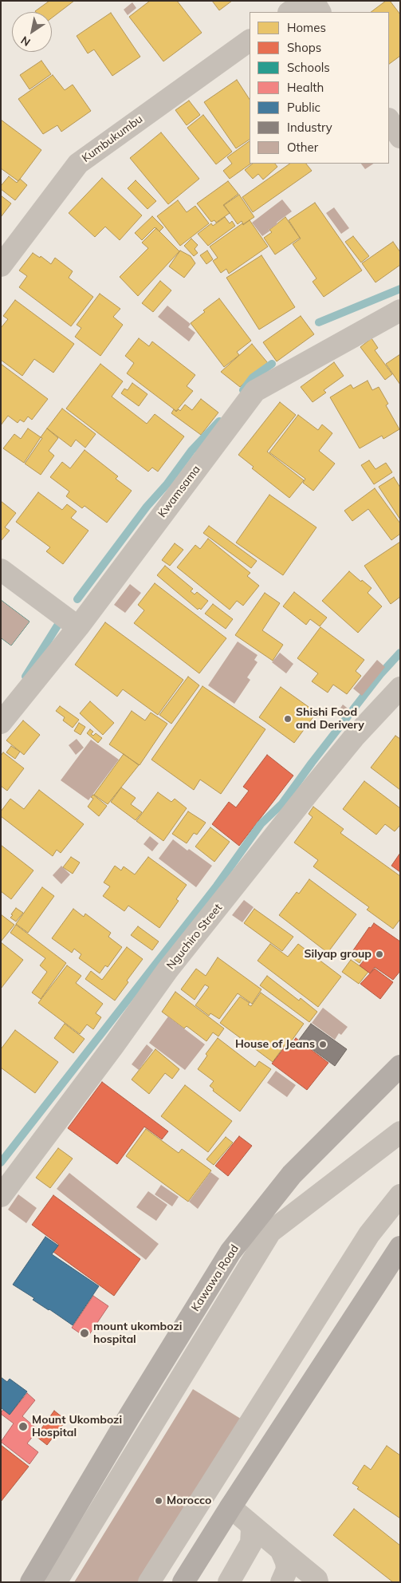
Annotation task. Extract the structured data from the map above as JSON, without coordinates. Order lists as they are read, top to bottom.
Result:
{
  "streets": {
    "main road": ["Kawawa Road"],
    "street": ["Kumbukumbu", "Kwamsama", "Nguchiro Street"]
  },
  "places": [
    "Shishi Food and Derivery",
    "Silyap group",
    "House of Jeans",
    "mount ukombozi hospital",
    "Mount Ukombozi Hospital",
    "Morocco"
  ],
  "legend": [
    "Homes",
    "Shops",
    "Schools",
    "Health",
    "Public",
    "Industry",
    "Other"
  ],
  "north": "bottom left"
}
